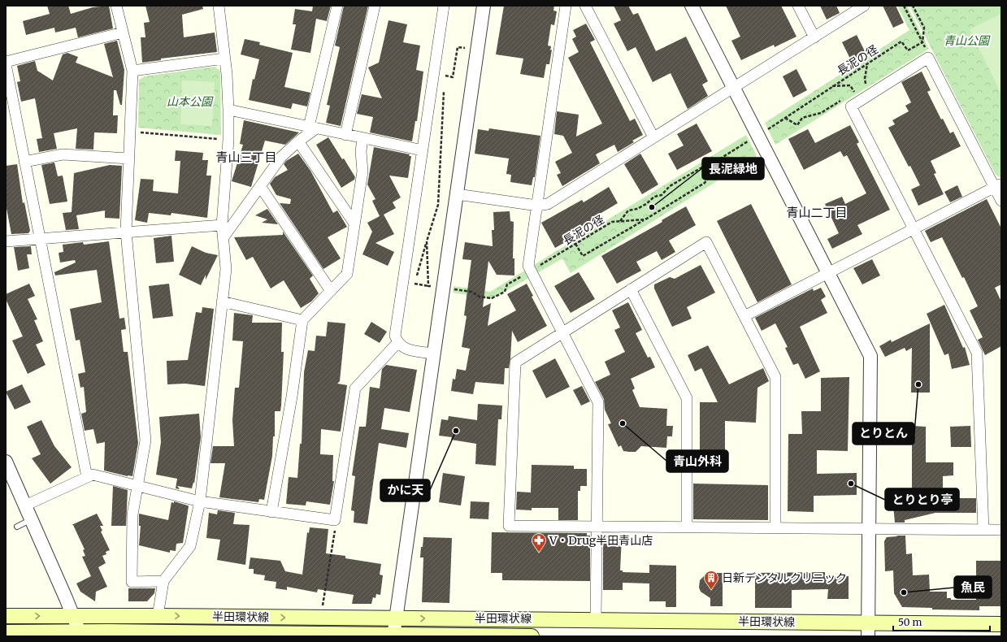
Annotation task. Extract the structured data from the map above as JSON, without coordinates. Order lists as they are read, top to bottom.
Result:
{
  "streets": {
    "main road": ["半田環状線"],
    "path": ["長泥の径"]
  },
  "districts": ["青山三丁目", "青山二丁目"],
  "parks": ["青山公園", "山本公園"],
  "places": {
    "other": [
      "長泥緑地",
      "とりとん",
      "青山外科",
      "かに天",
      "とりとり亭",
      "魚民"
    ],
    "pharmacy": ["V・Drug半田青山店"],
    "building": ["日新デンタルクリニック"]
  },
  "scale_bar": "50 m"
}
